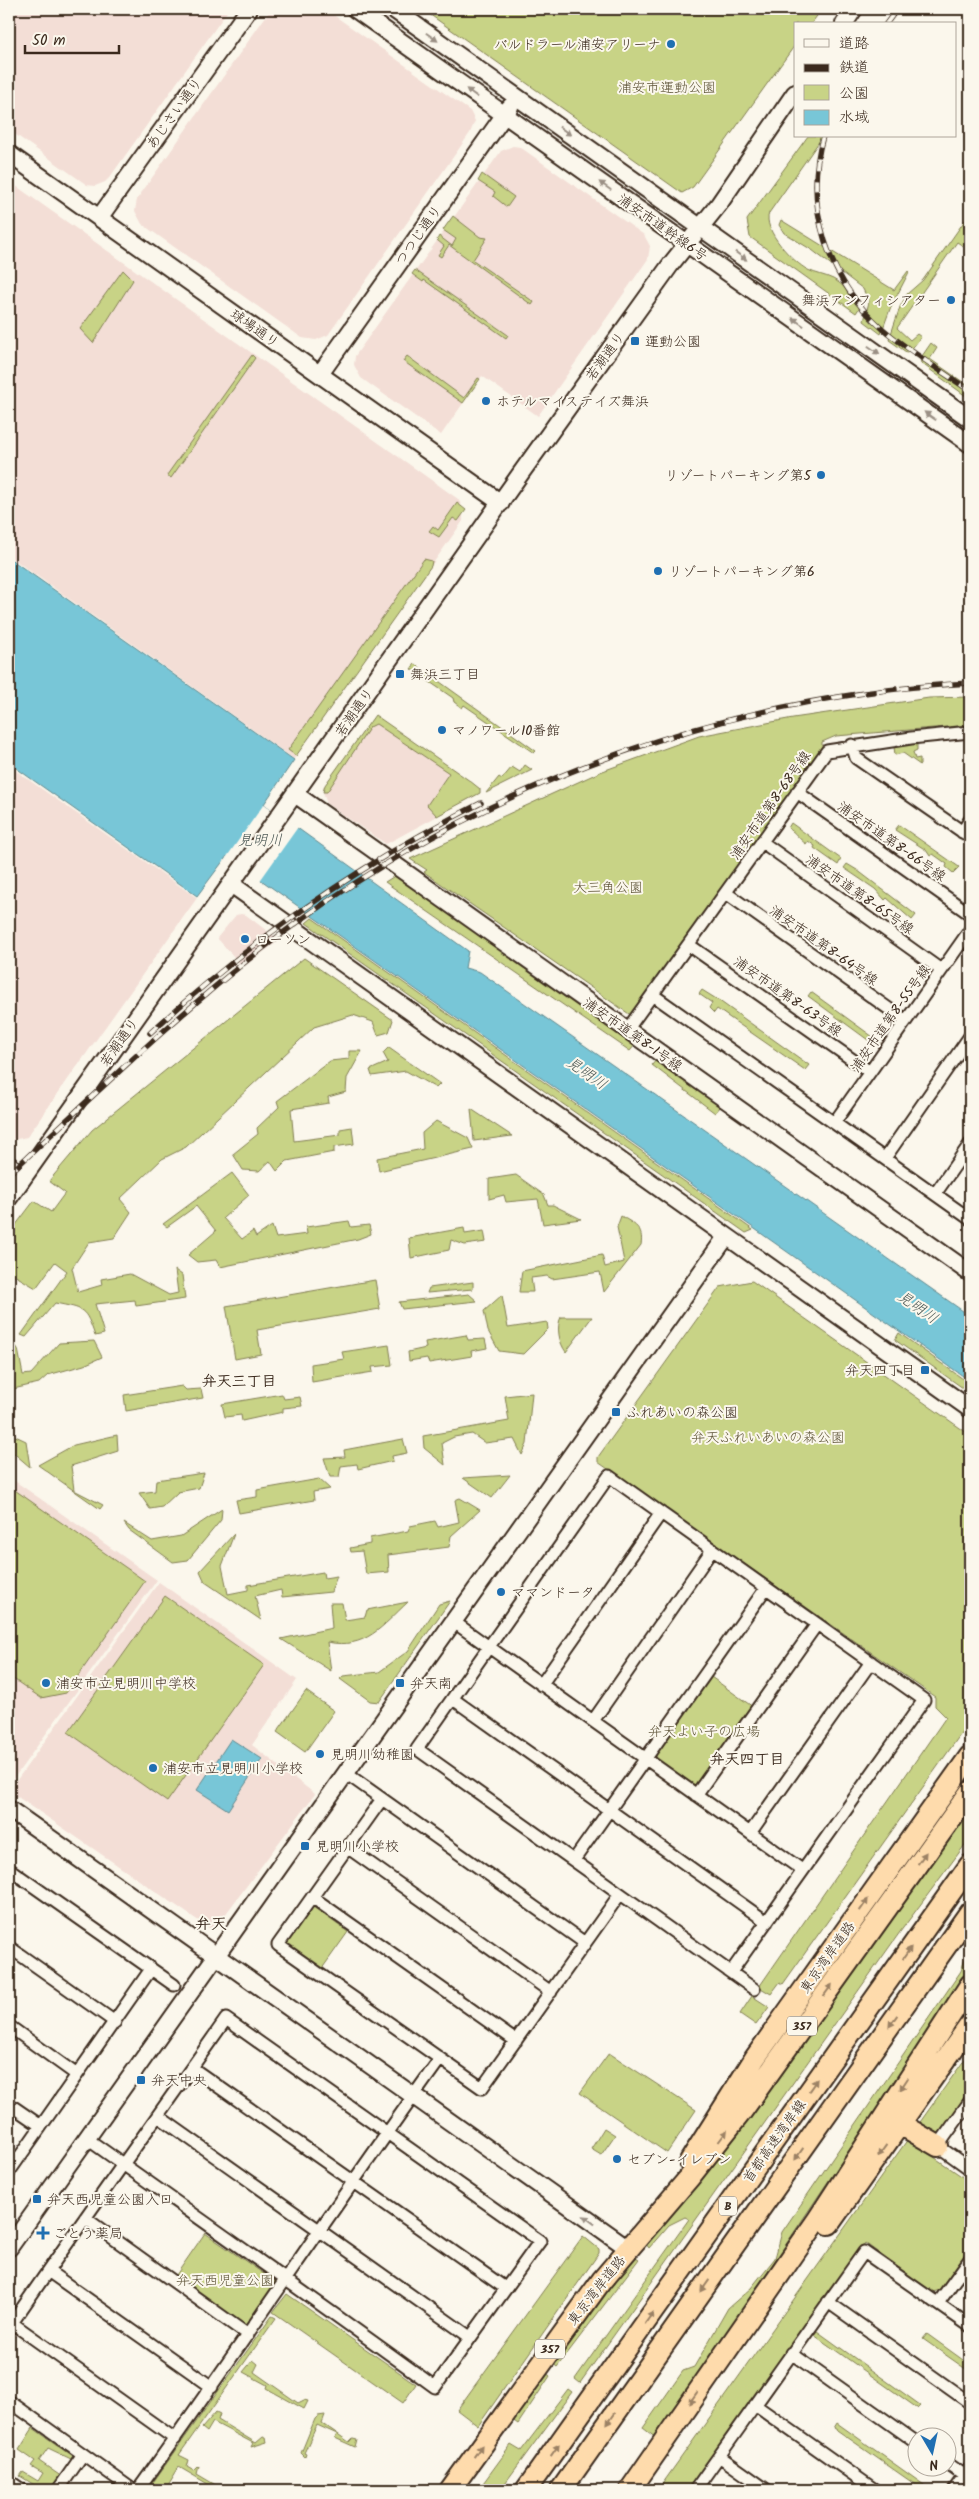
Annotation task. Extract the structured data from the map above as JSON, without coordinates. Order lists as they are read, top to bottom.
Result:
{
  "streets": {
    "highway": [
      "東京湾岸道路",
      "357",
      "首都高速湾岸線",
      "B"
    ],
    "street": [
      "あじさい通り",
      "浦安市道幹線6号",
      "つつじ通り",
      "球場通り",
      "若潮通り",
      "浦安市道第8-68号線",
      "浦安市道第8-66号線",
      "浦安市道第8-65号線",
      "浦安市道第8-64号線",
      "浦安市道第8-63号線",
      "浦安市道第8-55号線",
      "浦安市道第8-1号線"
    ]
  },
  "crossings": [
    ["あじさい通り", "球場通り"],
    ["浦安市道幹線6号", "つつじ通り"],
    ["浦安市道幹線6号", "若潮通り"],
    ["つつじ通り", "球場通り"],
    ["球場通り", "若潮通り"],
    ["若潮通り", "浦安市道第8-1号線"],
    ["浦安市道第8-68号線", "浦安市道第8-66号線"],
    ["浦安市道第8-68号線", "浦安市道第8-65号線"],
    ["浦安市道第8-68号線", "浦安市道第8-64号線"],
    ["浦安市道第8-68号線", "浦安市道第8-63号線"],
    ["浦安市道第8-68号線", "浦安市道第8-1号線"],
    ["浦安市道第8-65号線", "浦安市道第8-55号線"],
    ["浦安市道第8-64号線", "浦安市道第8-55号線"],
    ["浦安市道第8-63号線", "浦安市道第8-55号線"]
  ],
  "districts": ["弁天三丁目", "弁天四丁目", "弁天"],
  "water": ["見明川"],
  "parks": [
    "浦安市運動公園",
    "大三角公園",
    "弁天ふれいあいの森公園",
    "弁天よい子の広場",
    "弁天西児童公園"
  ],
  "places": {
    "other": [
      "バルドラール浦安アリーナ",
      "舞浜アンフィシアター",
      "ホテルマイステイズ舞浜",
      "リゾートパーキング第5",
      "リゾートパーキング第6",
      "マノワール10番館",
      "ローソン",
      "ママンドータ",
      "浦安市立見明川中学校",
      "見明川幼稚園",
      "浦安市立見明川小学校",
      "セブン-イレブン"
    ],
    "transit": [
      "運動公園",
      "舞浜三丁目",
      "弁天四丁目",
      "ふれあいの森公園",
      "弁天南",
      "見明川小学校",
      "弁天中央",
      "弁天西児童公園入口"
    ],
    "health": ["ごとう薬局"]
  },
  "legend": [
    "道路",
    "鉄道",
    "公園",
    "水域"
  ],
  "scale_bar": "50 m",
  "north": "bottom"
}
